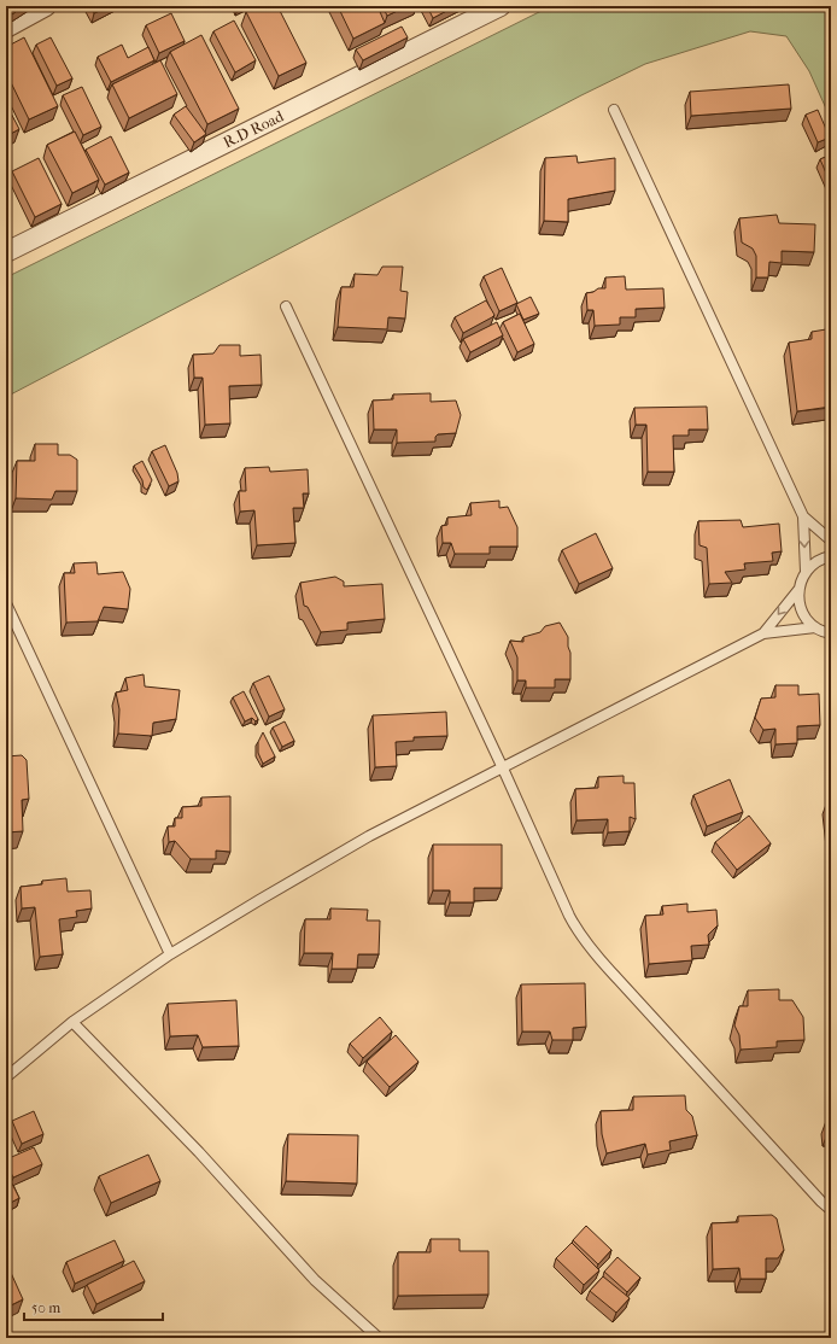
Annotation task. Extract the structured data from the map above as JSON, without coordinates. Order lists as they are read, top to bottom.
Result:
{
  "streets": {
    "street": ["R.D Road"]
  },
  "scale_bar": "50 m"
}
